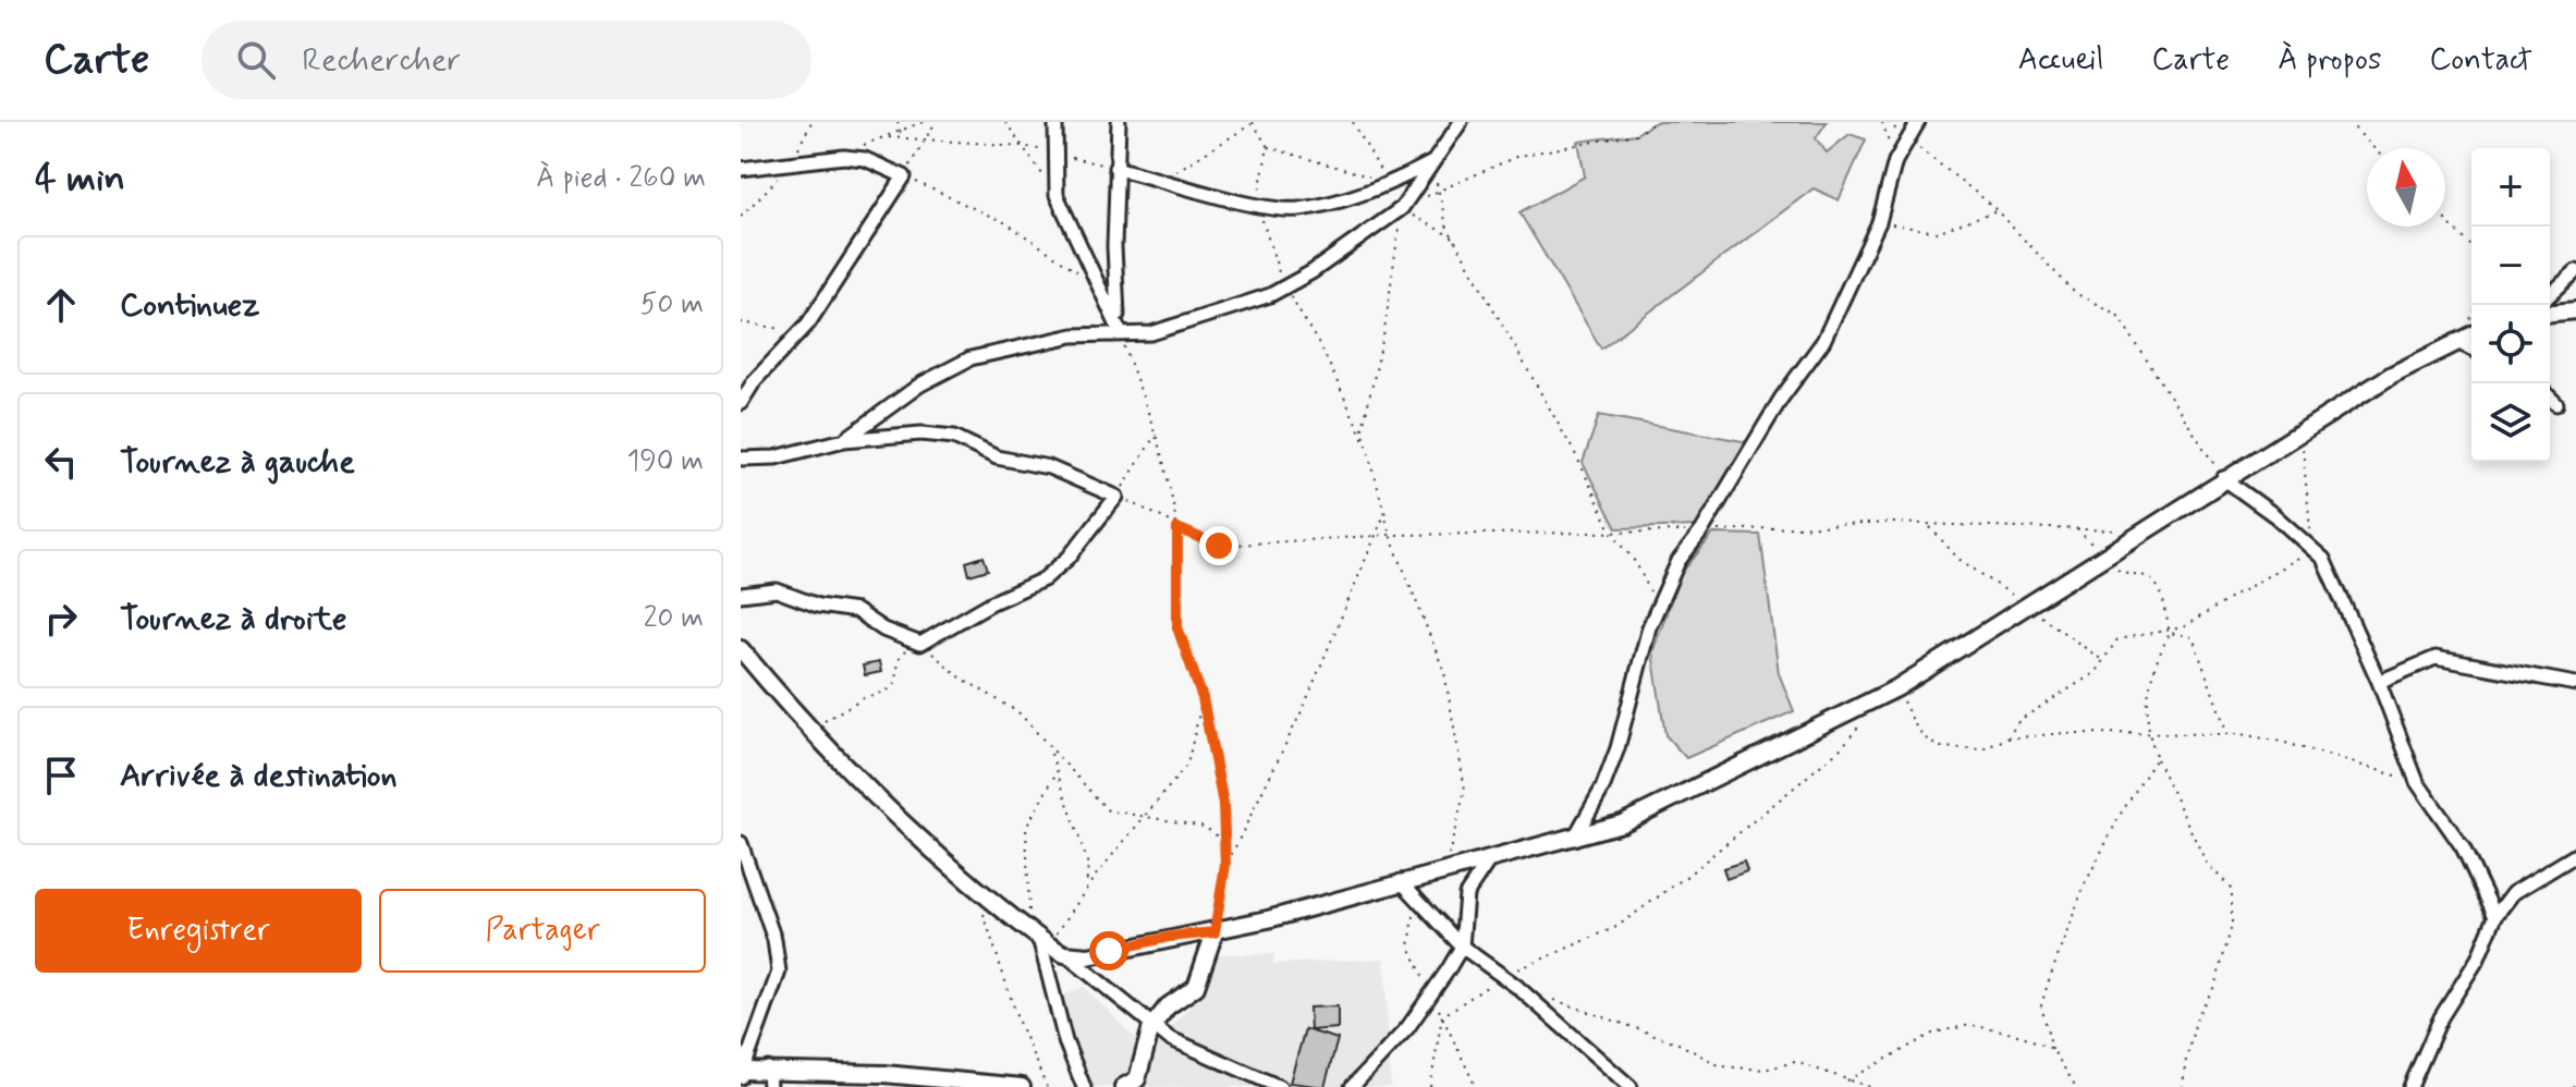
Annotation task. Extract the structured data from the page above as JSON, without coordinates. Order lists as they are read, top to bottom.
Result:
{
  "north": "top",
  "page": {
    "header": "Carte",
    "search": "Rechercher",
    "nav": [
      "Accueil",
      "Carte",
      "À propos",
      "Contact"
    ],
    "heading": ["4 min", "À pied · 260 m"],
    "map_buttons": ["+", "−"],
    "list": [
      ["Continuez", "50 m"],
      ["Tournez à gauche", "190 m"],
      ["Tournez à droite", "20 m"],
      "Arrivée à destination"
    ],
    "buttons": ["Enregistrer", "Partager"]
  }
}
